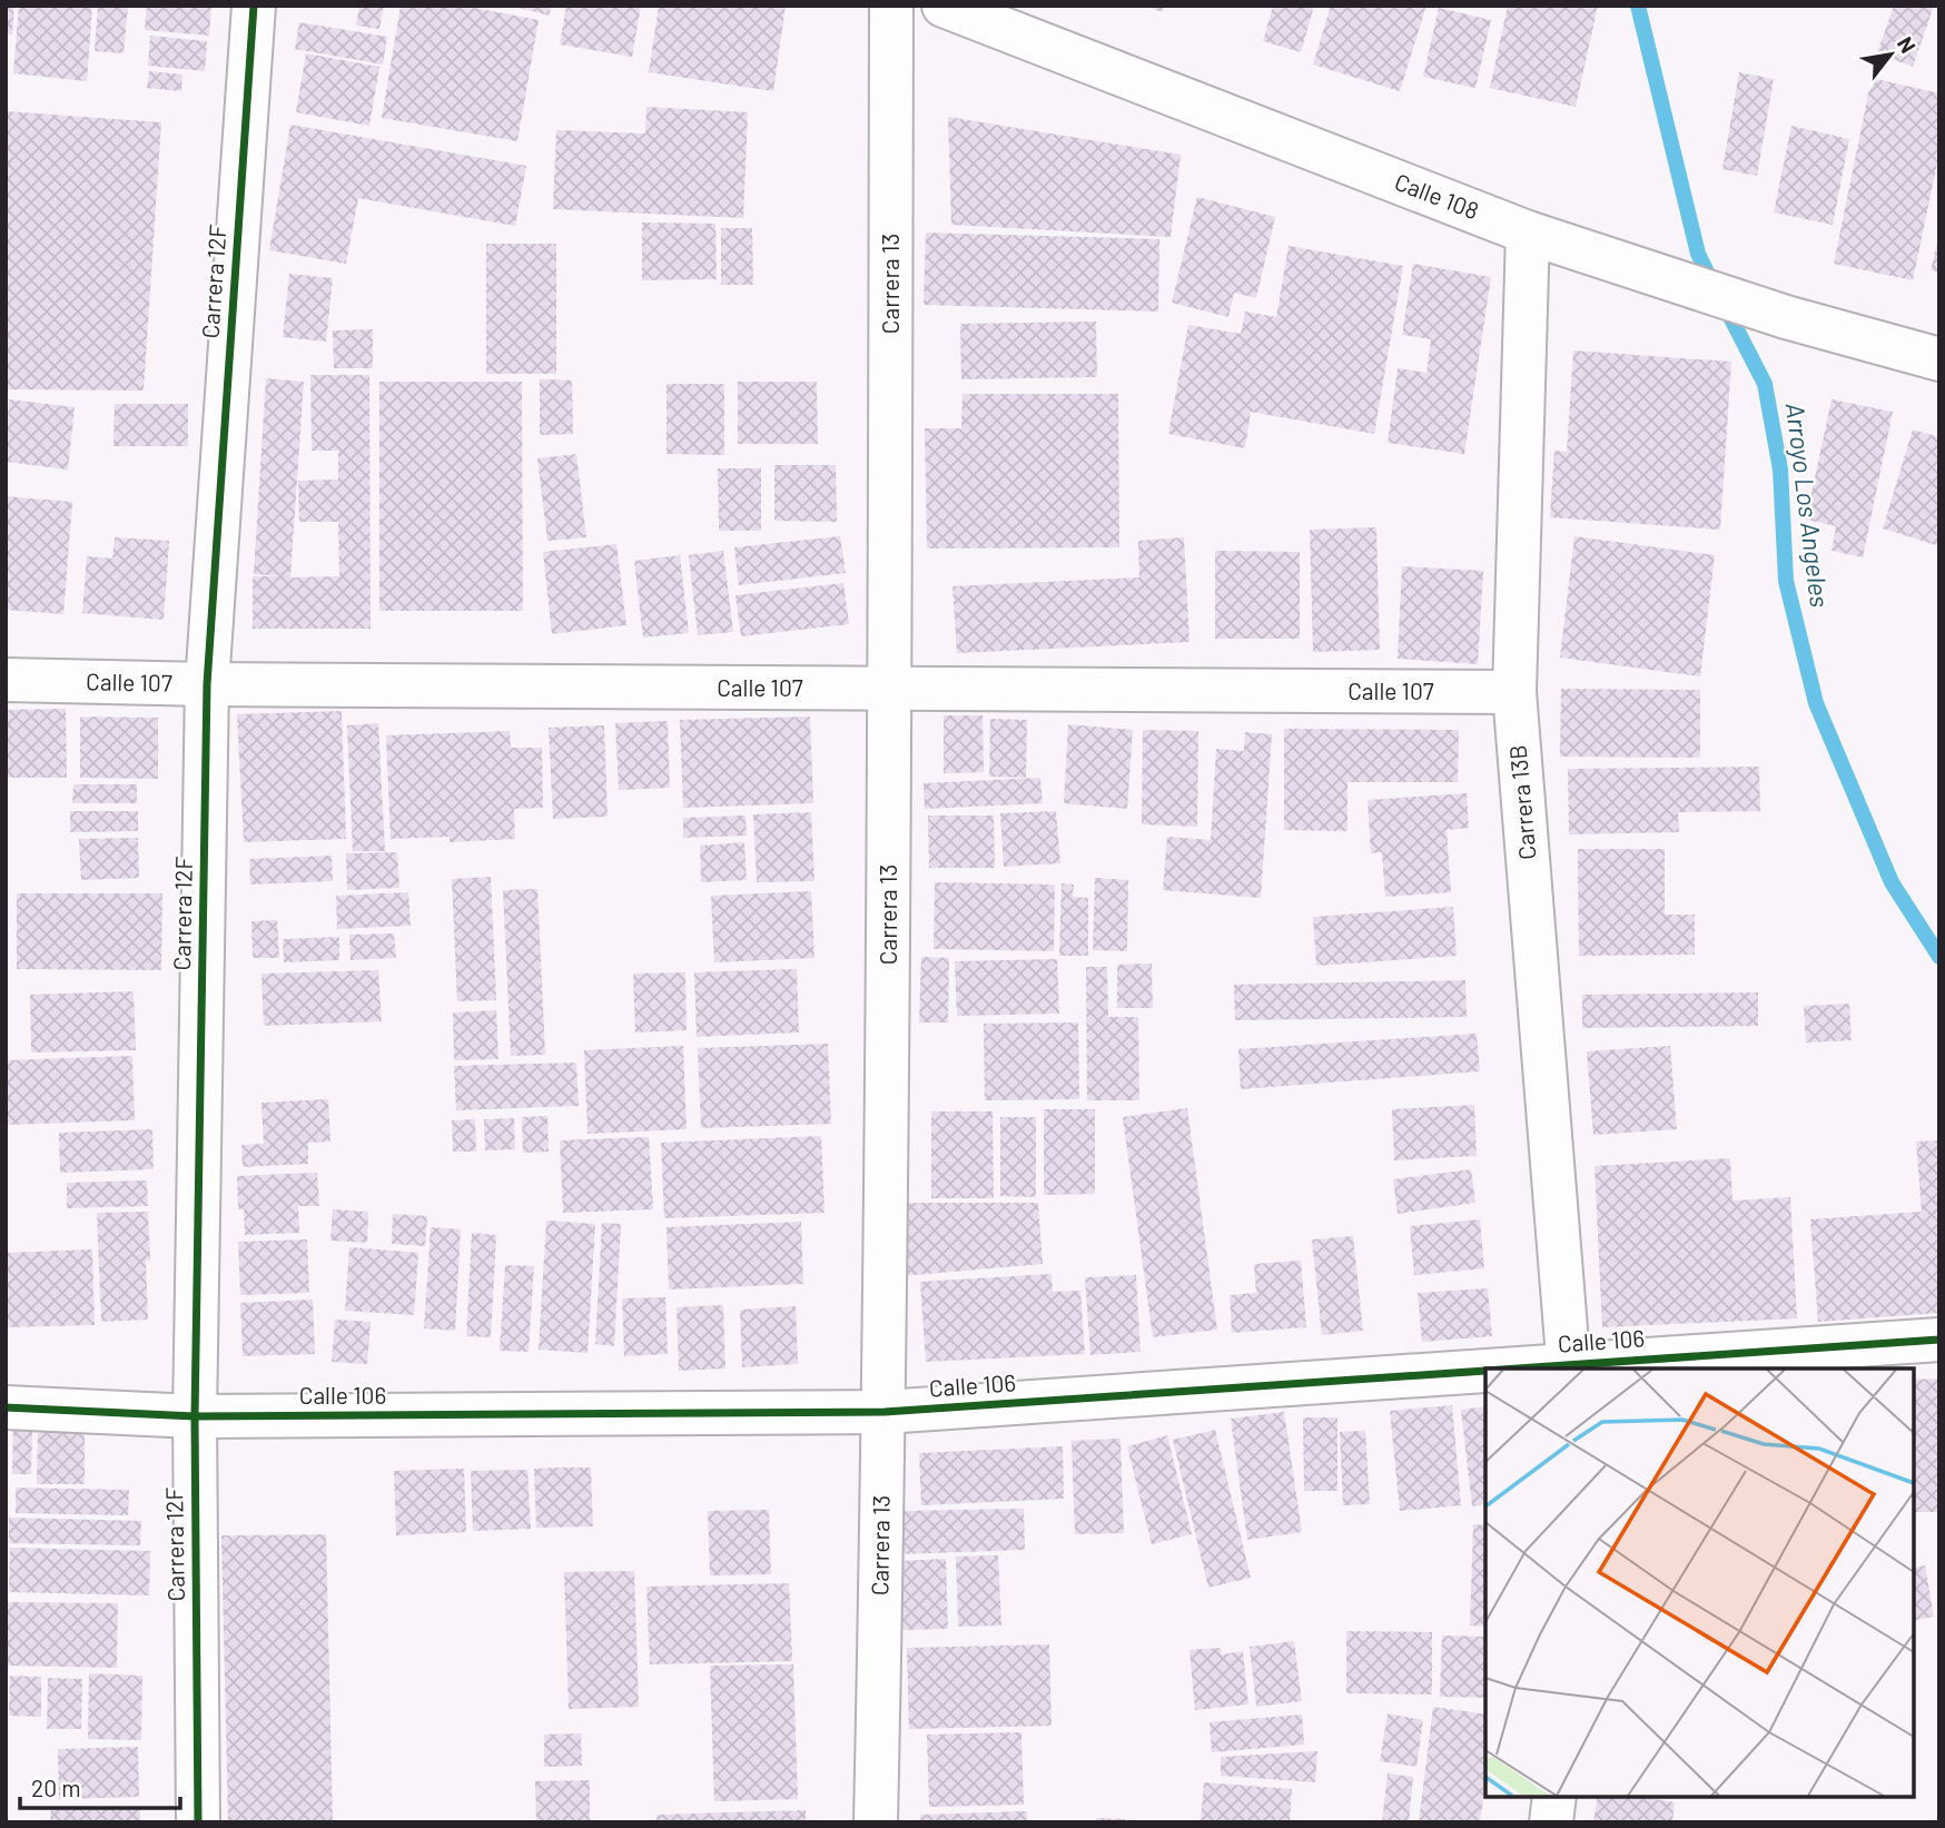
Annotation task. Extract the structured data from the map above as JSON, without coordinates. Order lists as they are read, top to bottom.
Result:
{
  "streets": {
    "street": [
      "Calle 108",
      "Carrera 12F",
      "Carrera 13",
      "Calle 107",
      "Carrera 13B",
      "Calle 106"
    ]
  },
  "crossings": [
    ["Calle 108", "Carrera 13B"],
    ["Carrera 12F", "Calle 107"],
    ["Carrera 12F", "Calle 106"],
    ["Carrera 13", "Calle 107"],
    ["Carrera 13", "Calle 106"],
    ["Calle 107", "Carrera 13B"],
    ["Carrera 13B", "Calle 106"]
  ],
  "water": ["Arroyo Los Angeles"],
  "scale_bar": "20 m",
  "north": "top right"
}
